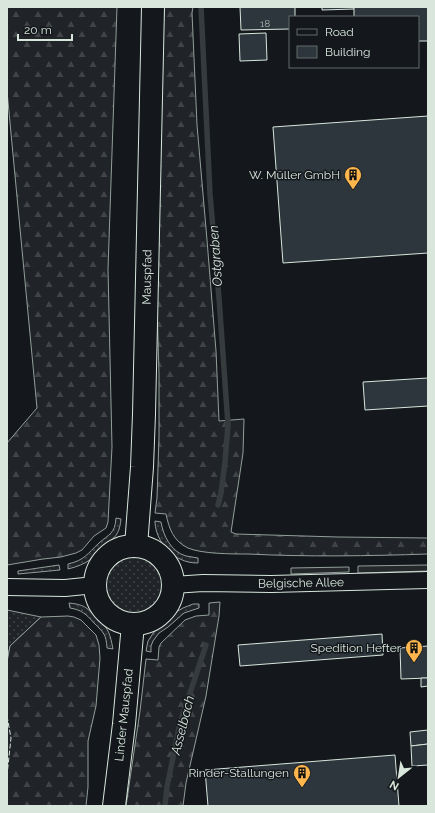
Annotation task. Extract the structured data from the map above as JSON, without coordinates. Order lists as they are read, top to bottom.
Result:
{
  "streets": {
    "street": ["Mauspfad", "Belgische Allee", "Linder Mauspfad"]
  },
  "crossings": [
    ["Mauspfad", "Belgische Allee"],
    ["Mauspfad", "Linder Mauspfad"],
    ["Belgische Allee", "Linder Mauspfad"]
  ],
  "water": ["Ostgraben", "Asselbach"],
  "places": {
    "building": ["W. Müller GmbH", "Spedition Hefter", "Rinder-Stallungen"]
  },
  "house_numbers": ["18"],
  "legend": ["Road", "Building"],
  "scale_bar": "20 m",
  "north": "bottom left"
}
